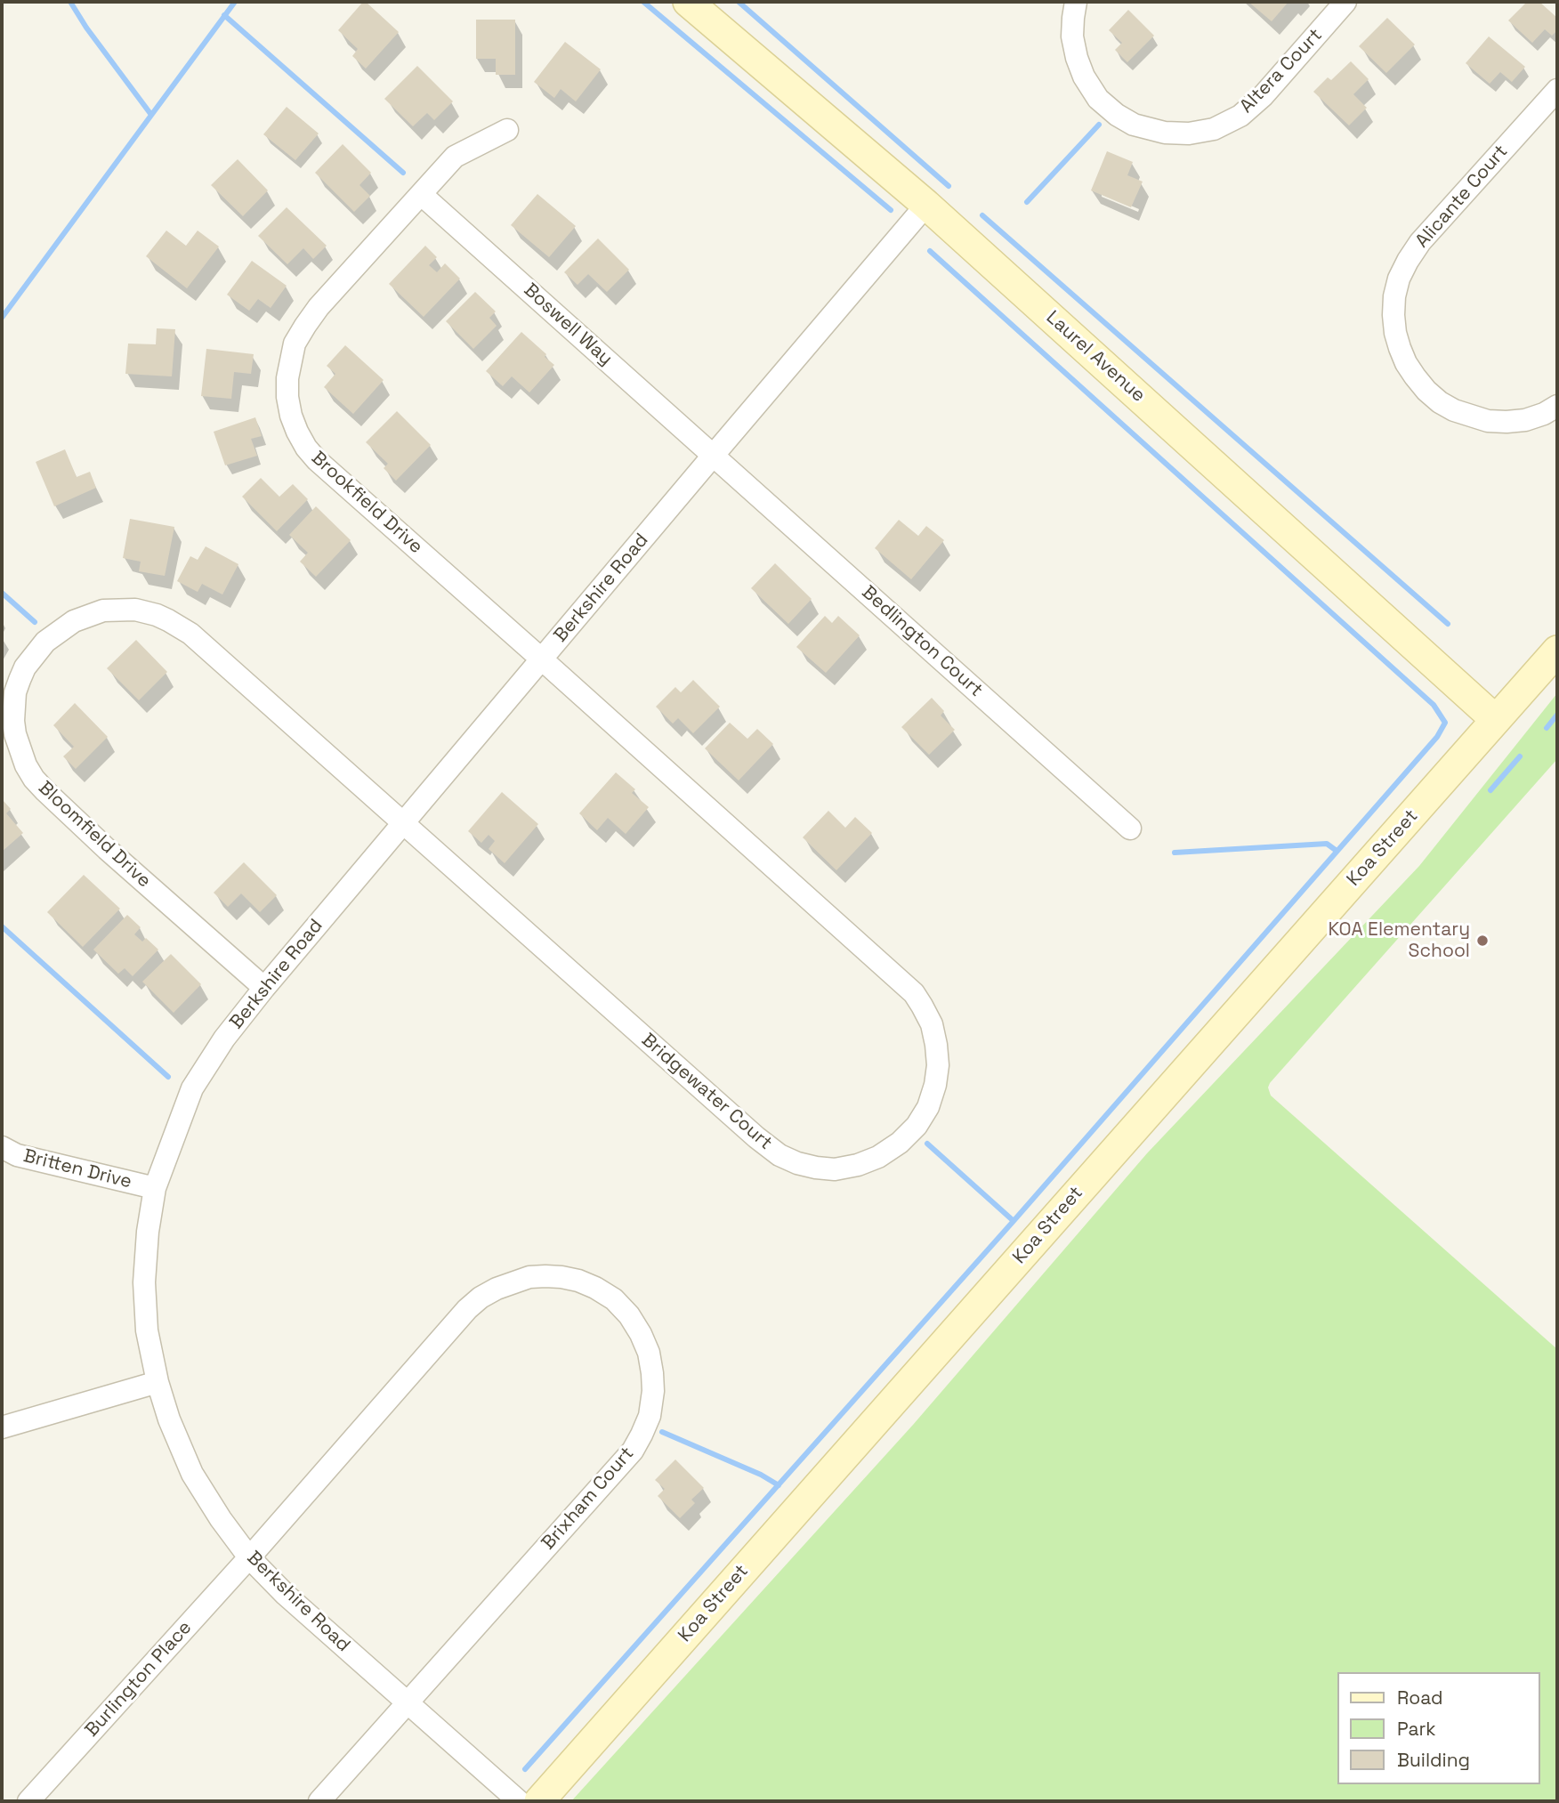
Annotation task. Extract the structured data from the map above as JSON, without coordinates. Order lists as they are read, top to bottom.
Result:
{
  "streets": {
    "main road": ["Laurel Avenue", "Koa Street"],
    "street": [
      "Altera Court",
      "Alicante Court",
      "Boswell Way",
      "Brookfield Drive",
      "Berkshire Road",
      "Bedlington Court",
      "Bloomfield Drive",
      "Bridgewater Court",
      "Britten Drive",
      "Brixham Court",
      "Burlington Place"
    ]
  },
  "crossings": [
    ["Boswell Way", "Brookfield Drive"],
    ["Boswell Way", "Berkshire Road"],
    ["Boswell Way", "Bedlington Court"],
    ["Laurel Avenue", "Berkshire Road"],
    ["Laurel Avenue", "Koa Street"],
    ["Brookfield Drive", "Berkshire Road"],
    ["Brookfield Drive", "Bridgewater Court"],
    ["Berkshire Road", "Bedlington Court"],
    ["Berkshire Road", "Bloomfield Drive"],
    ["Berkshire Road", "Bridgewater Court"],
    ["Berkshire Road", "Britten Drive"],
    ["Berkshire Road", "Brixham Court"],
    ["Berkshire Road", "Burlington Place"],
    ["Bloomfield Drive", "Bridgewater Court"],
    ["Brixham Court", "Burlington Place"]
  ],
  "places": ["KOA Elementary School"],
  "legend": ["Road", "Park", "Building"]
}
